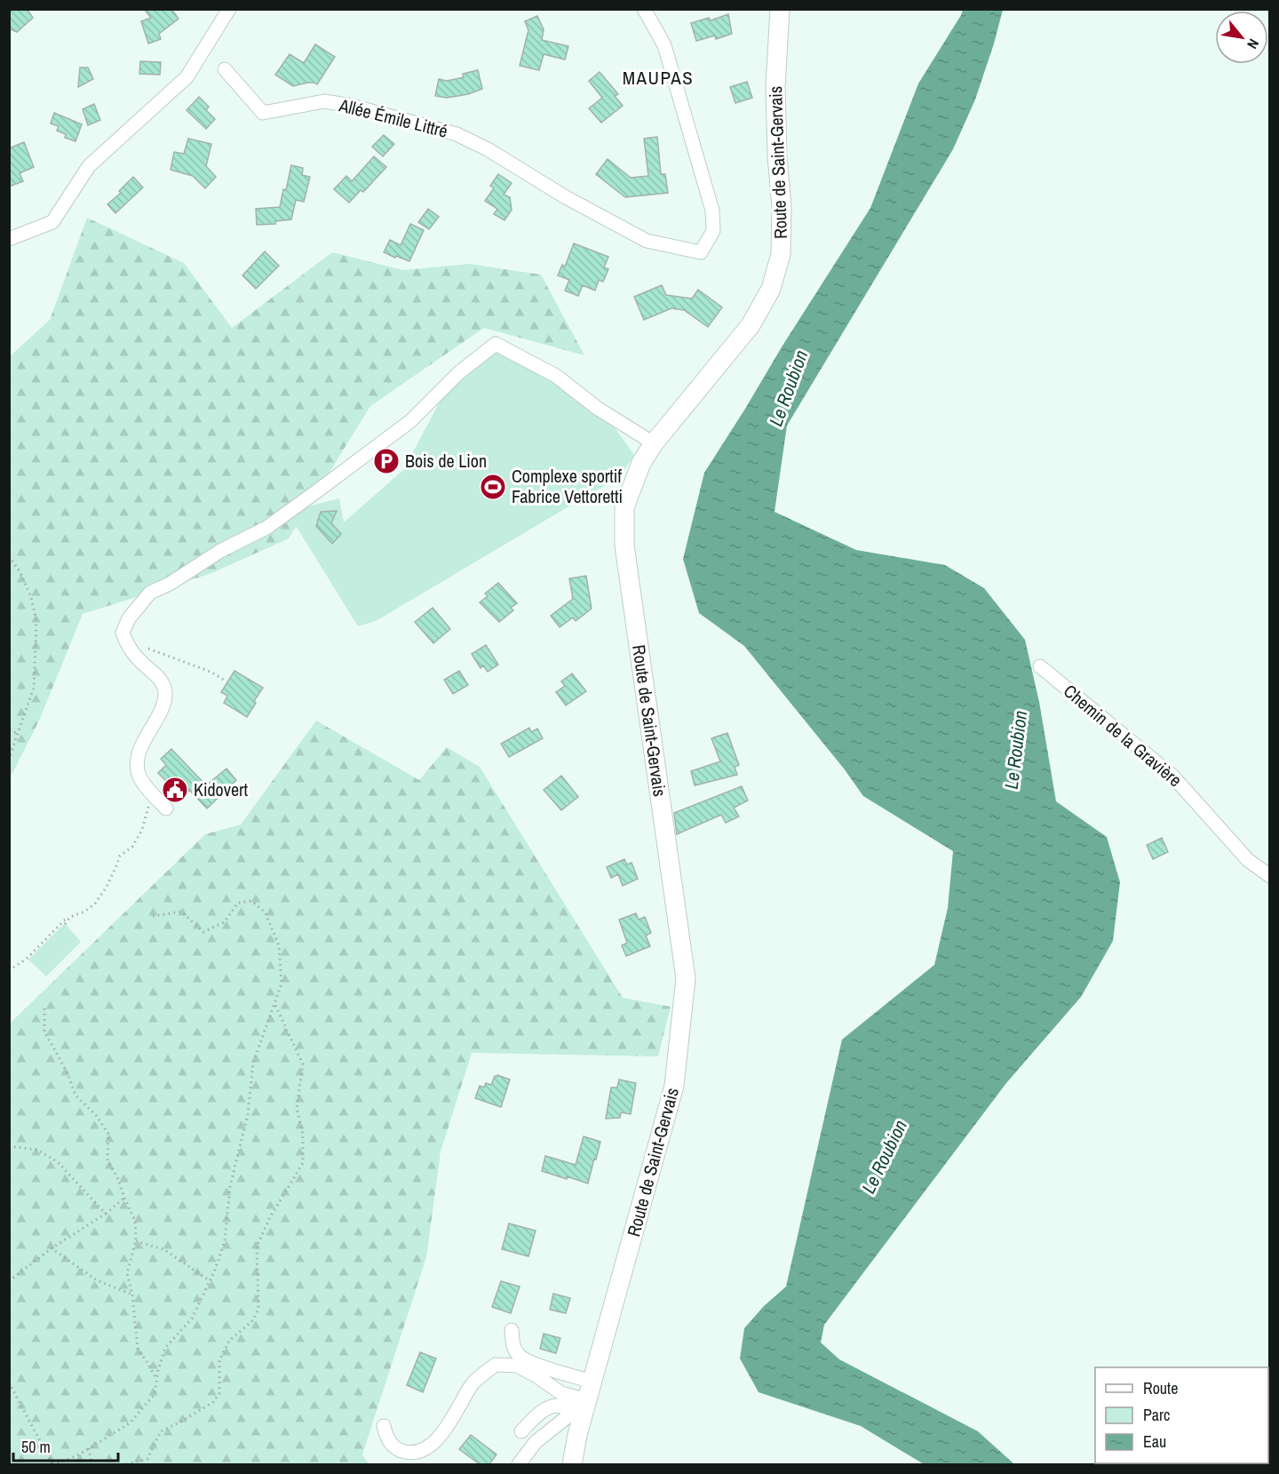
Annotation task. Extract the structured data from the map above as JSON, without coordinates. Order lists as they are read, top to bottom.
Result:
{
  "streets": {
    "street": ["Allée Émile Littré", "Route de Saint-Gervais", "Chemin de la Gravière"]
  },
  "districts": ["MAUPAS"],
  "water": ["Le Roubion"],
  "places": {
    "parking": ["Bois de Lion"],
    "sports": ["Complexe sportif Fabrice Vettoretti"],
    "public building": ["Kidovert"]
  },
  "legend": ["Route", "Parc", "Eau"],
  "scale_bar": "50 m",
  "north": "bottom right"
}
